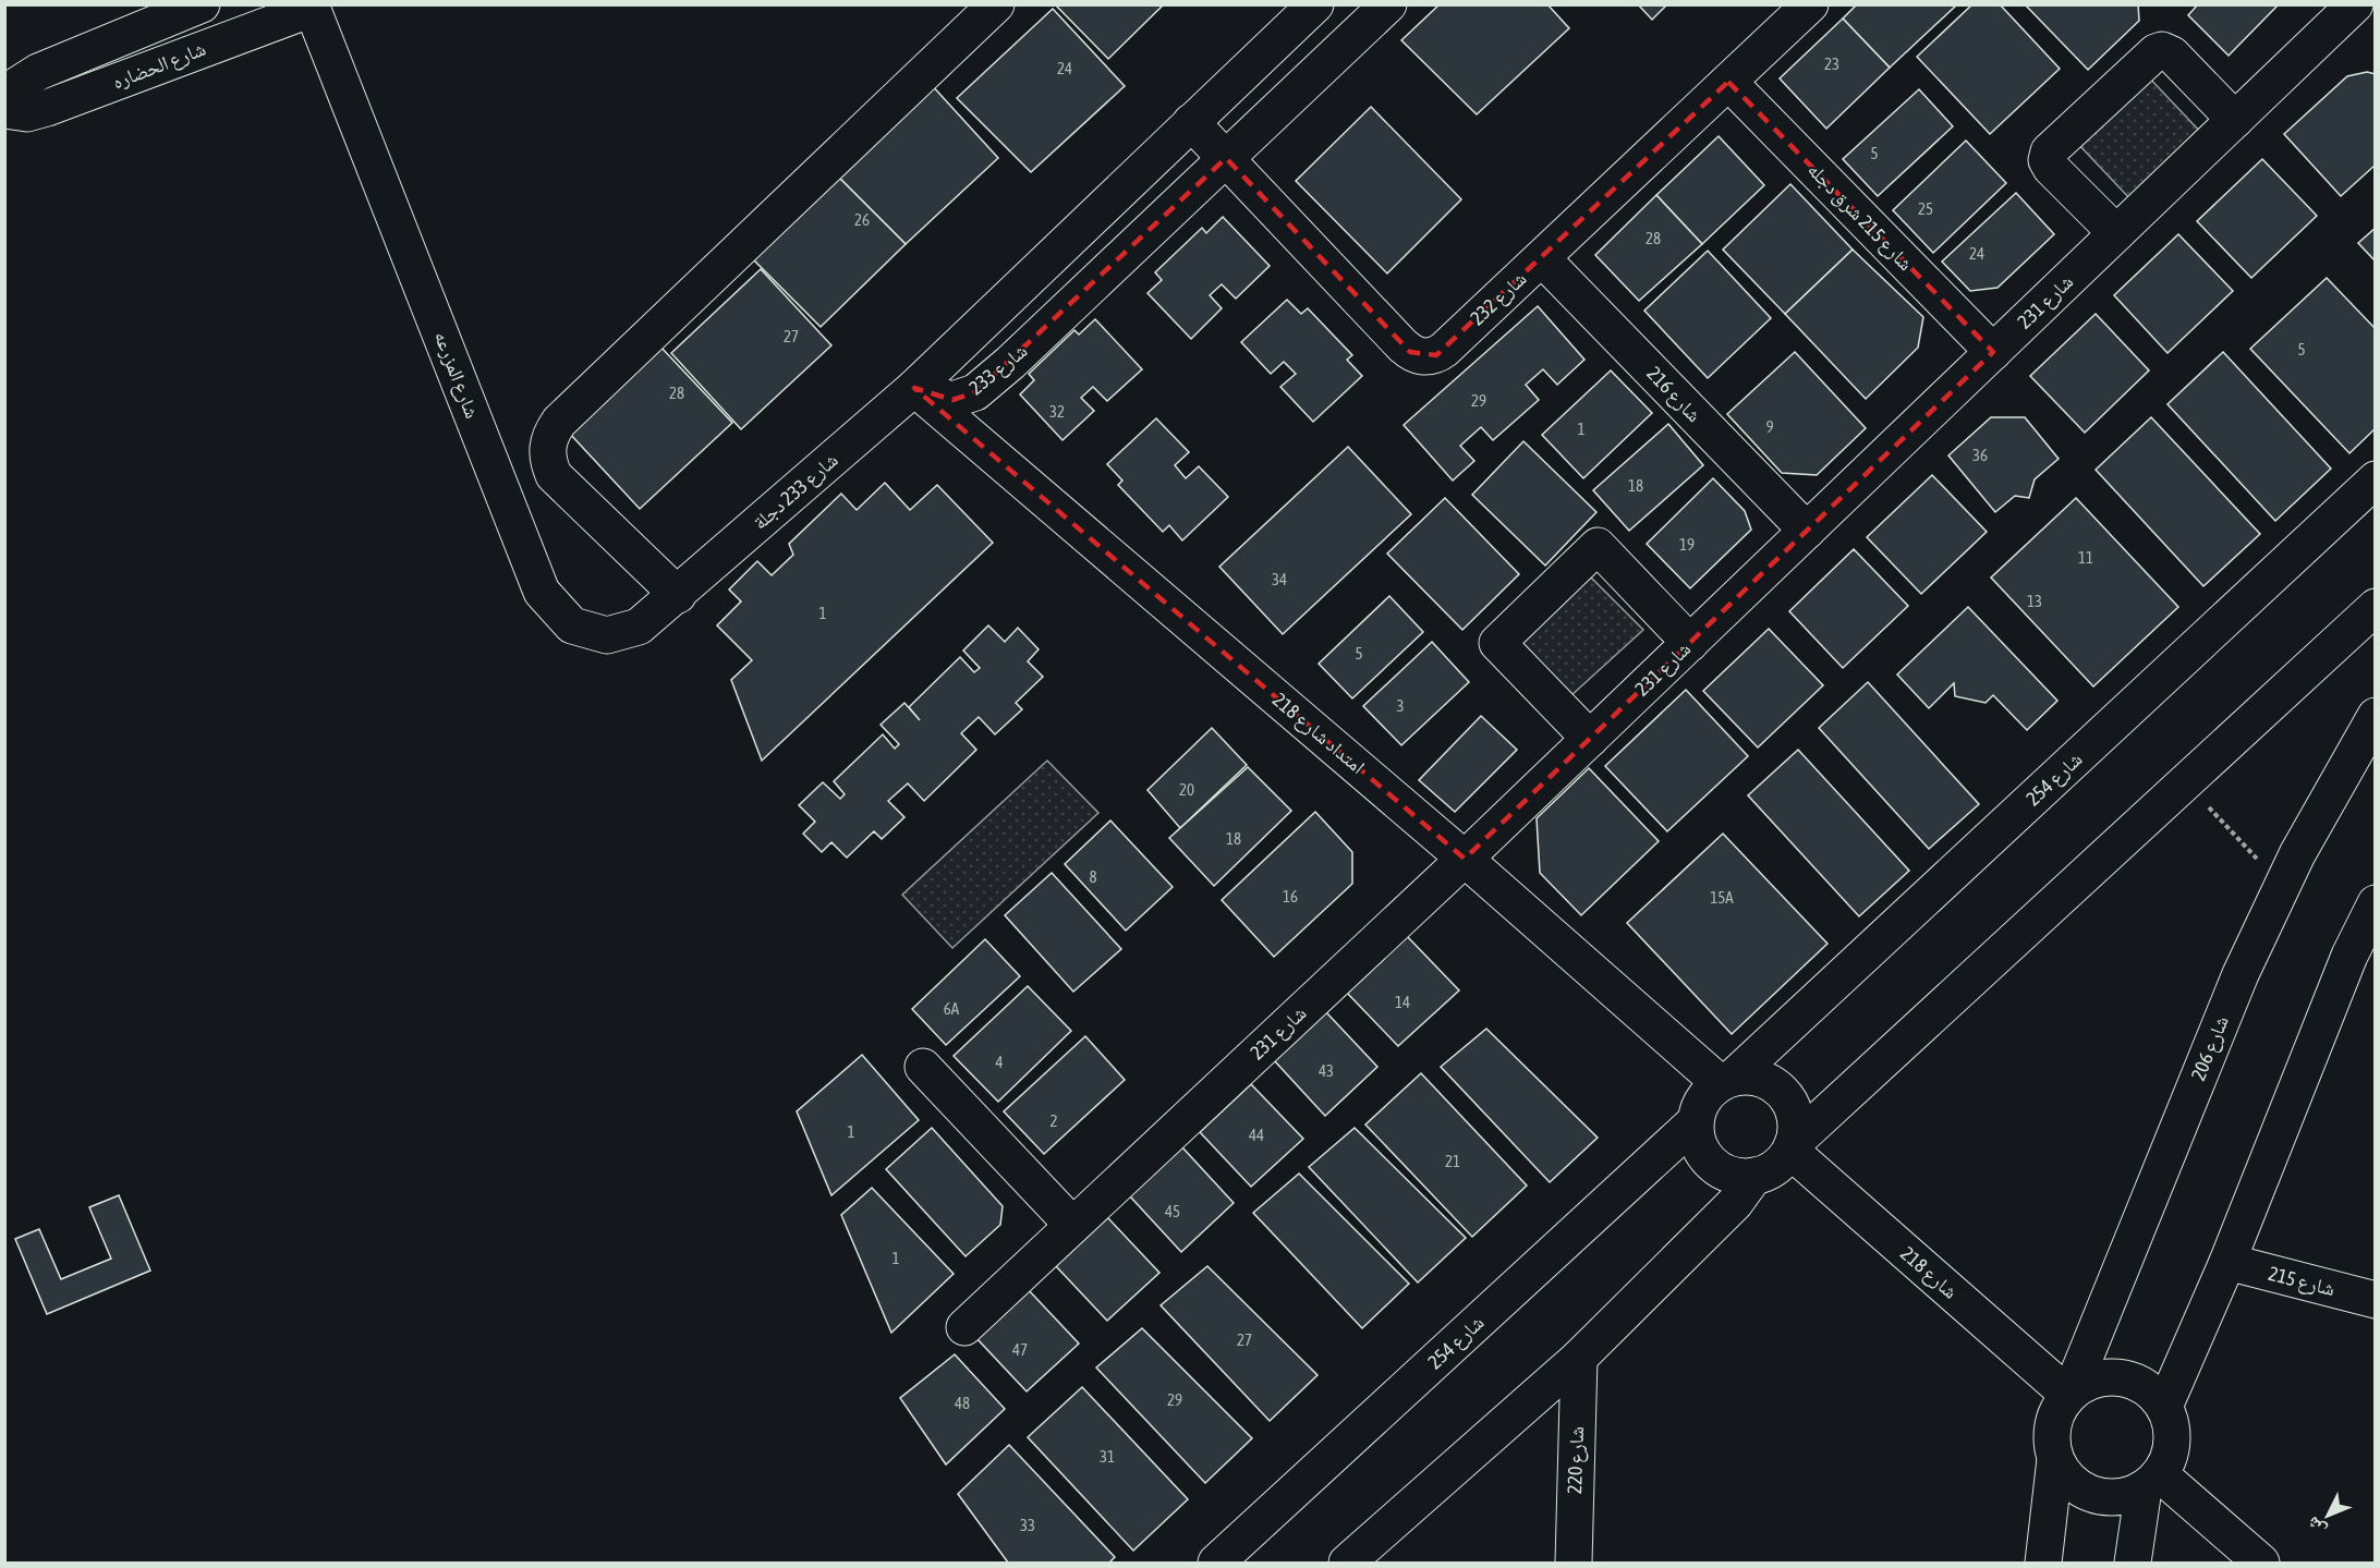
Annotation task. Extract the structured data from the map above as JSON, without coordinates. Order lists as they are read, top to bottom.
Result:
{
  "streets": {
    "street": [
      "شارع الحضاره",
      "شارع 215 شرق دجله",
      "شارع 232",
      "شارع 231",
      "شارع 233",
      "شارع المزرعه",
      "شارع 216",
      "شارع 233 دجلة",
      "امتداد شارع 218",
      "شارع 254",
      "شارع 206",
      "شارع 218",
      "شارع 215",
      "شارع 220"
    ]
  },
  "crossings": [
    ["شارع الحضاره", "شارع المزرعه"],
    ["شارع 215 شرق دجله", "شارع 232"],
    ["شارع 215 شرق دجله", "شارع 231"],
    ["شارع 232", "شارع 233"],
    ["شارع 232", "شارع 216"],
    ["شارع 231", "شارع 216"],
    ["شارع 231", "امتداد شارع 218"],
    ["شارع 233", "شارع 233 دجلة"],
    ["شارع 233", "امتداد شارع 218"],
    ["شارع المزرعه", "شارع 233 دجلة"],
    ["شارع 233 دجلة", "امتداد شارع 218"],
    ["امتداد شارع 218", "شارع 254"],
    ["امتداد شارع 218", "شارع 218"],
    ["شارع 254", "شارع 218"],
    ["شارع 206", "شارع 218"]
  ],
  "house_numbers": [
    "23",
    "24",
    "5",
    "25",
    "26",
    "28",
    "24",
    "27",
    "5",
    "28",
    "29",
    "32",
    "9",
    "1",
    "36",
    "18",
    "19",
    "11",
    "34",
    "13",
    "1",
    "5",
    "3",
    "20",
    "18",
    "8",
    "16",
    "15A",
    "14",
    "6A",
    "4",
    "43",
    "2",
    "1",
    "44",
    "21",
    "45",
    "1",
    "27",
    "47",
    "29",
    "48",
    "31",
    "33"
  ],
  "north": "bottom left"
}
